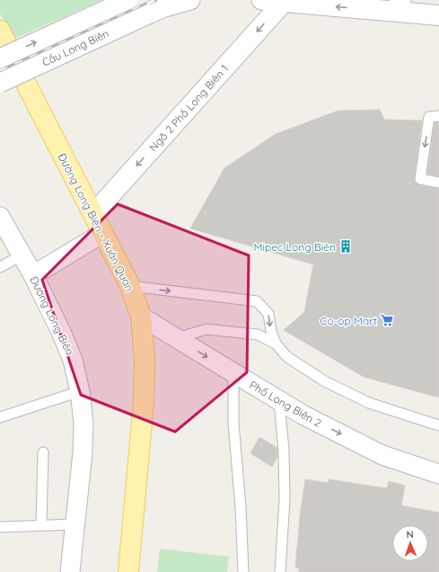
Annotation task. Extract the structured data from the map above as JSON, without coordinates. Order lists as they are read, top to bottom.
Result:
{
  "streets": {
    "main road": ["Ngõ 2 Phố Long Biên 1", "Đường Long Biên – Xuân Quan"],
    "street": ["Cầu Long Biên", "Đường Long Biên", "Phố Long Biên 2"]
  },
  "crossings": [
    ["Ngõ 2 Phố Long Biên 1", "Đường Long Biên – Xuân Quan"],
    ["Đường Long Biên – Xuân Quan", "Phố Long Biên 2"]
  ],
  "one_way": ["Ngõ 2 Phố Long Biên 1", "Phố Long Biên 2"],
  "places": {
    "building": ["Mipec Long Biên"],
    "supermarket": ["Co-op Mart"]
  },
  "north": "top"
}
